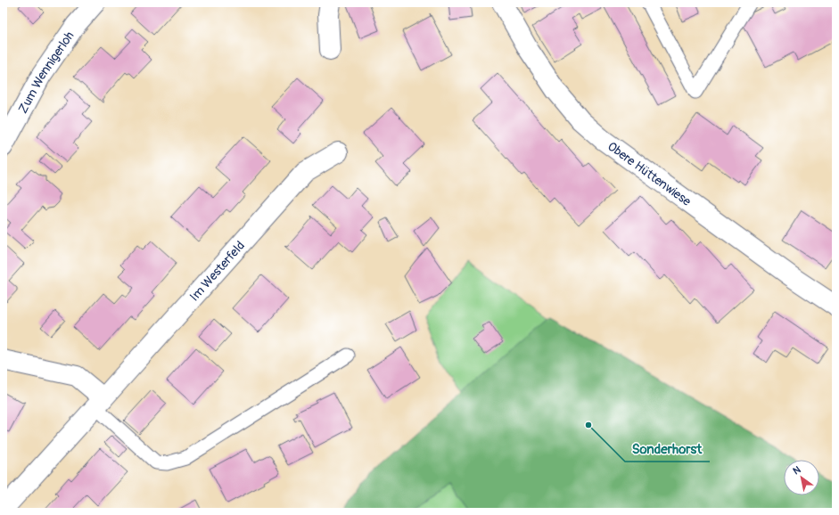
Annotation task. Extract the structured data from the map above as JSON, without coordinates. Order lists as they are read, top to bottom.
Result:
{
  "streets": {
    "street": ["Zum Wennigerloh", "Obere Hüttenwiese", "Im Westerfeld"]
  },
  "places": ["Sonderhorst"],
  "north": "top left"
}
